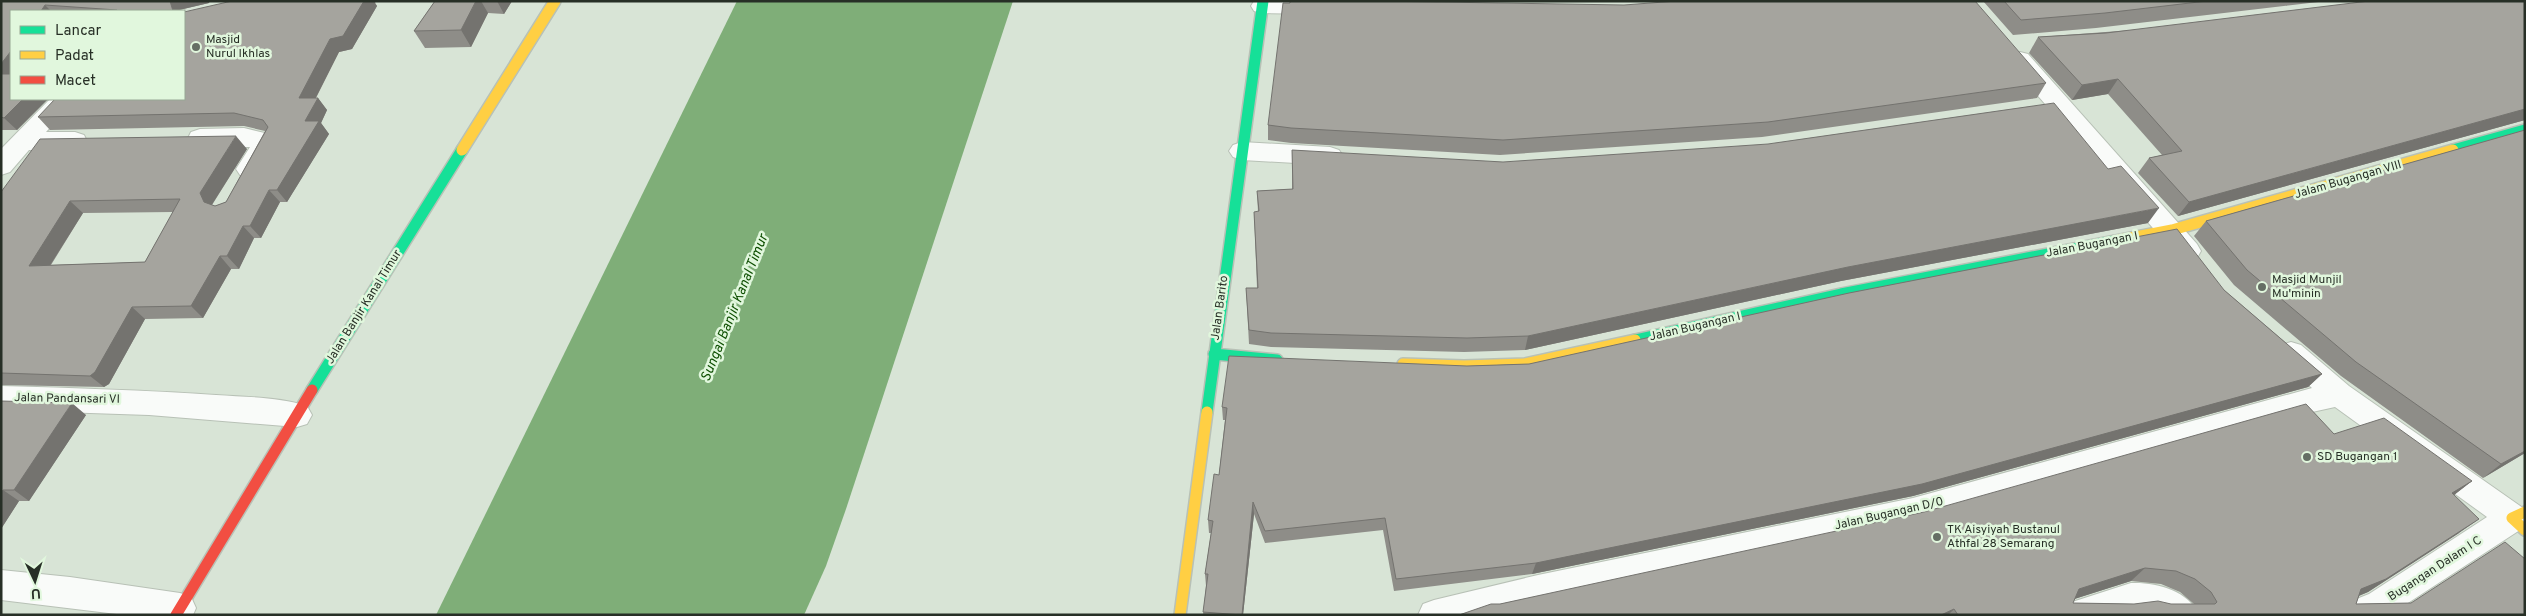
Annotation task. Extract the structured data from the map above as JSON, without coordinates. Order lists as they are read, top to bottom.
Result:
{
  "streets": {
    "street": [
      "Jalam Bugangan VIII",
      "Jalan Bugangan I",
      "Jalan Banjir Kanal Timur",
      "Jalan Barito",
      "Jalan Pandansari VI",
      "Jalan Bugangan D/0",
      "Bugangan Dalam I C"
    ]
  },
  "crossings": [
    ["Jalam Bugangan VIII", "Jalan Bugangan I"],
    ["Jalan Banjir Kanal Timur", "Jalan Pandansari VI"]
  ],
  "water": ["Sungai Banjir Kanal Timur"],
  "places": [
    "Masjid Nurul Ikhlas",
    "Masjid Munjil Mu'minin",
    "SD Bugangan 1",
    "TK Aisyiyah Bustanul Athfal 28 Semarang"
  ],
  "legend": ["Lancar", "Padat", "Macet"],
  "north": "bottom"
}
